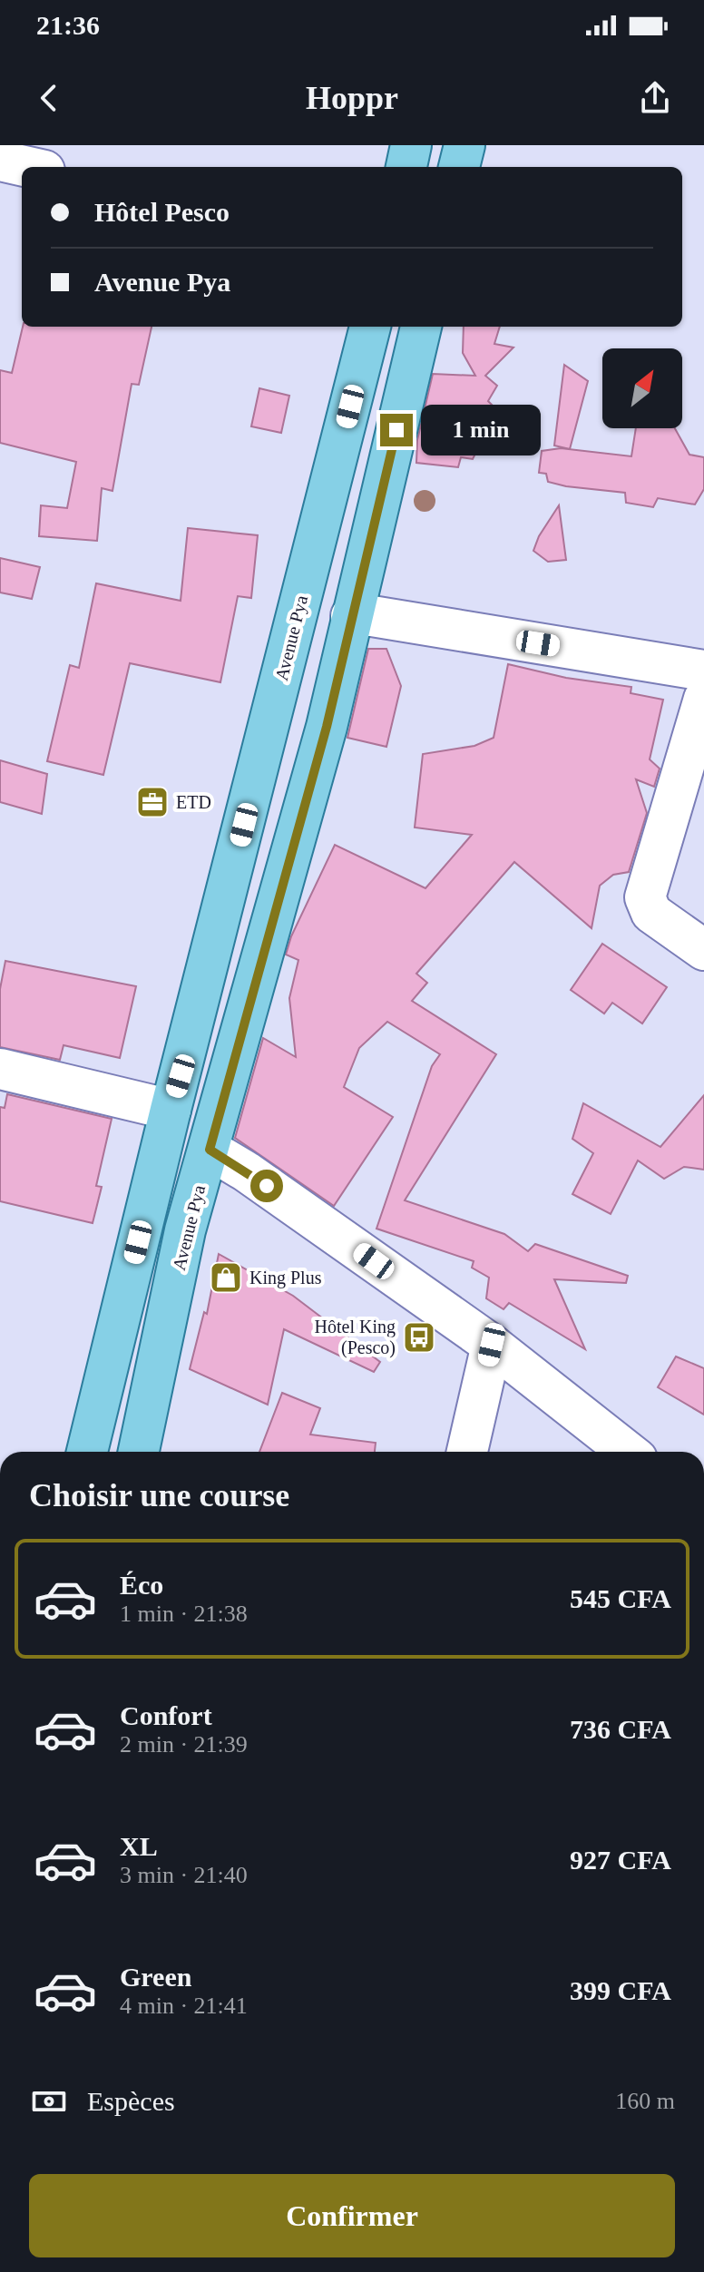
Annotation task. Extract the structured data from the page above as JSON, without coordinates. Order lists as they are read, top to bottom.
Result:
{
  "streets": {
    "main road": ["Avenue Pya"]
  },
  "places": {
    "office": ["ETD"],
    "shop": ["King Plus"],
    "bus stop": ["Hôtel King (Pesco)"]
  },
  "north": "top right",
  "page": {
    "status": "21:36",
    "header": "Hoppr",
    "banner": ["Hôtel Pesco", "Avenue Pya"],
    "bubble": "1 min",
    "heading": "Choisir une course",
    "list": [
      {
        "name": "Éco",
        "note": "1 min · 21:38",
        "value": "545 CFA"
      },
      {
        "name": "Confort",
        "note": "2 min · 21:39",
        "value": "736 CFA"
      },
      {
        "name": "XL",
        "note": "3 min · 21:40",
        "value": "927 CFA"
      },
      {
        "name": "Green",
        "note": "4 min · 21:41",
        "value": "399 CFA"
      }
    ],
    "pay": ["Espèces", "160 m"],
    "buttons": "Confirmer"
  }
}
